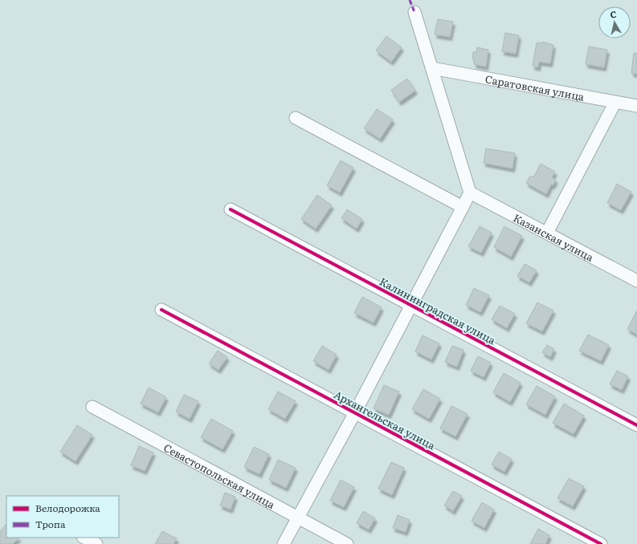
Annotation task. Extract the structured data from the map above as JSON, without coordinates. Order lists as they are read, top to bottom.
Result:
{
  "streets": {
    "street": [
      "Саратовская улица",
      "Казанская улица",
      "Калининградская улица",
      "Архангельская улица",
      "Севастопольская улица"
    ]
  },
  "legend": ["Велодорожка", "Тропа"],
  "north": "top"
}
